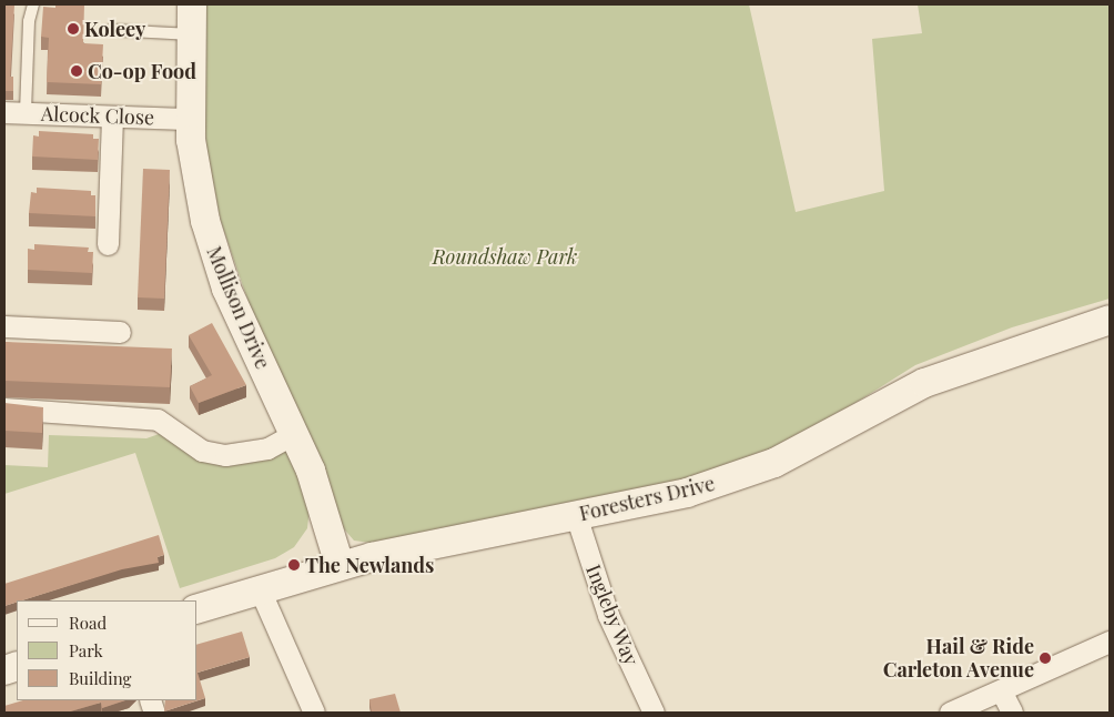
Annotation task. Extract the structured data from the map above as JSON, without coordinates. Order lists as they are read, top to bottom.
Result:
{
  "streets": {
    "main road": ["Mollison Drive", "Foresters Drive"],
    "street": ["Alcock Close", "Ingleby Way"]
  },
  "crossings": [
    ["Alcock Close", "Mollison Drive"],
    ["Mollison Drive", "Foresters Drive"],
    ["Foresters Drive", "Ingleby Way"]
  ],
  "parks": ["Roundshaw Park"],
  "places": [
    "Koleey",
    "Co-op Food",
    "The Newlands",
    "Hail & Ride Carleton Avenue"
  ],
  "legend": ["Road", "Park", "Building"]
}
